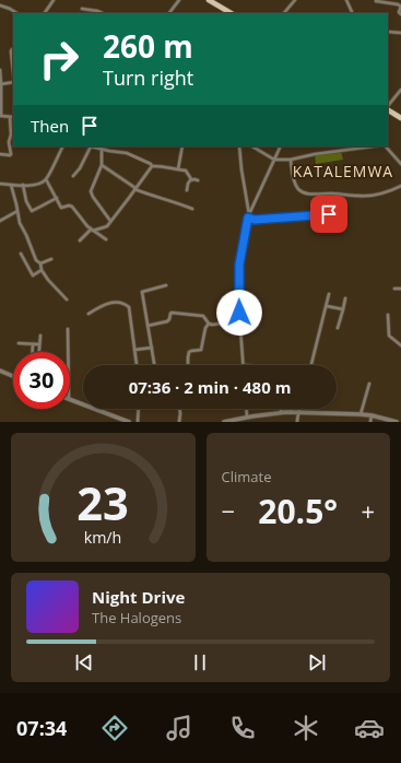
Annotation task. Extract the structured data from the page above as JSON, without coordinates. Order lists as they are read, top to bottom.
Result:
{
  "districts": ["KATALEMWA"],
  "page": {
    "turn": ["260 m", "Turn right"],
    "then": "Then",
    "limit": "30",
    "trip": "07:36 · 2 min · 480 m",
    "tile": "Climate",
    "heat": ["−", "20.5°", "+"],
    "song": ["Night Drive", "The Halogens"],
    "tabs": "07:34",
    "gauge": ["23", "km/h"]
  }
}
